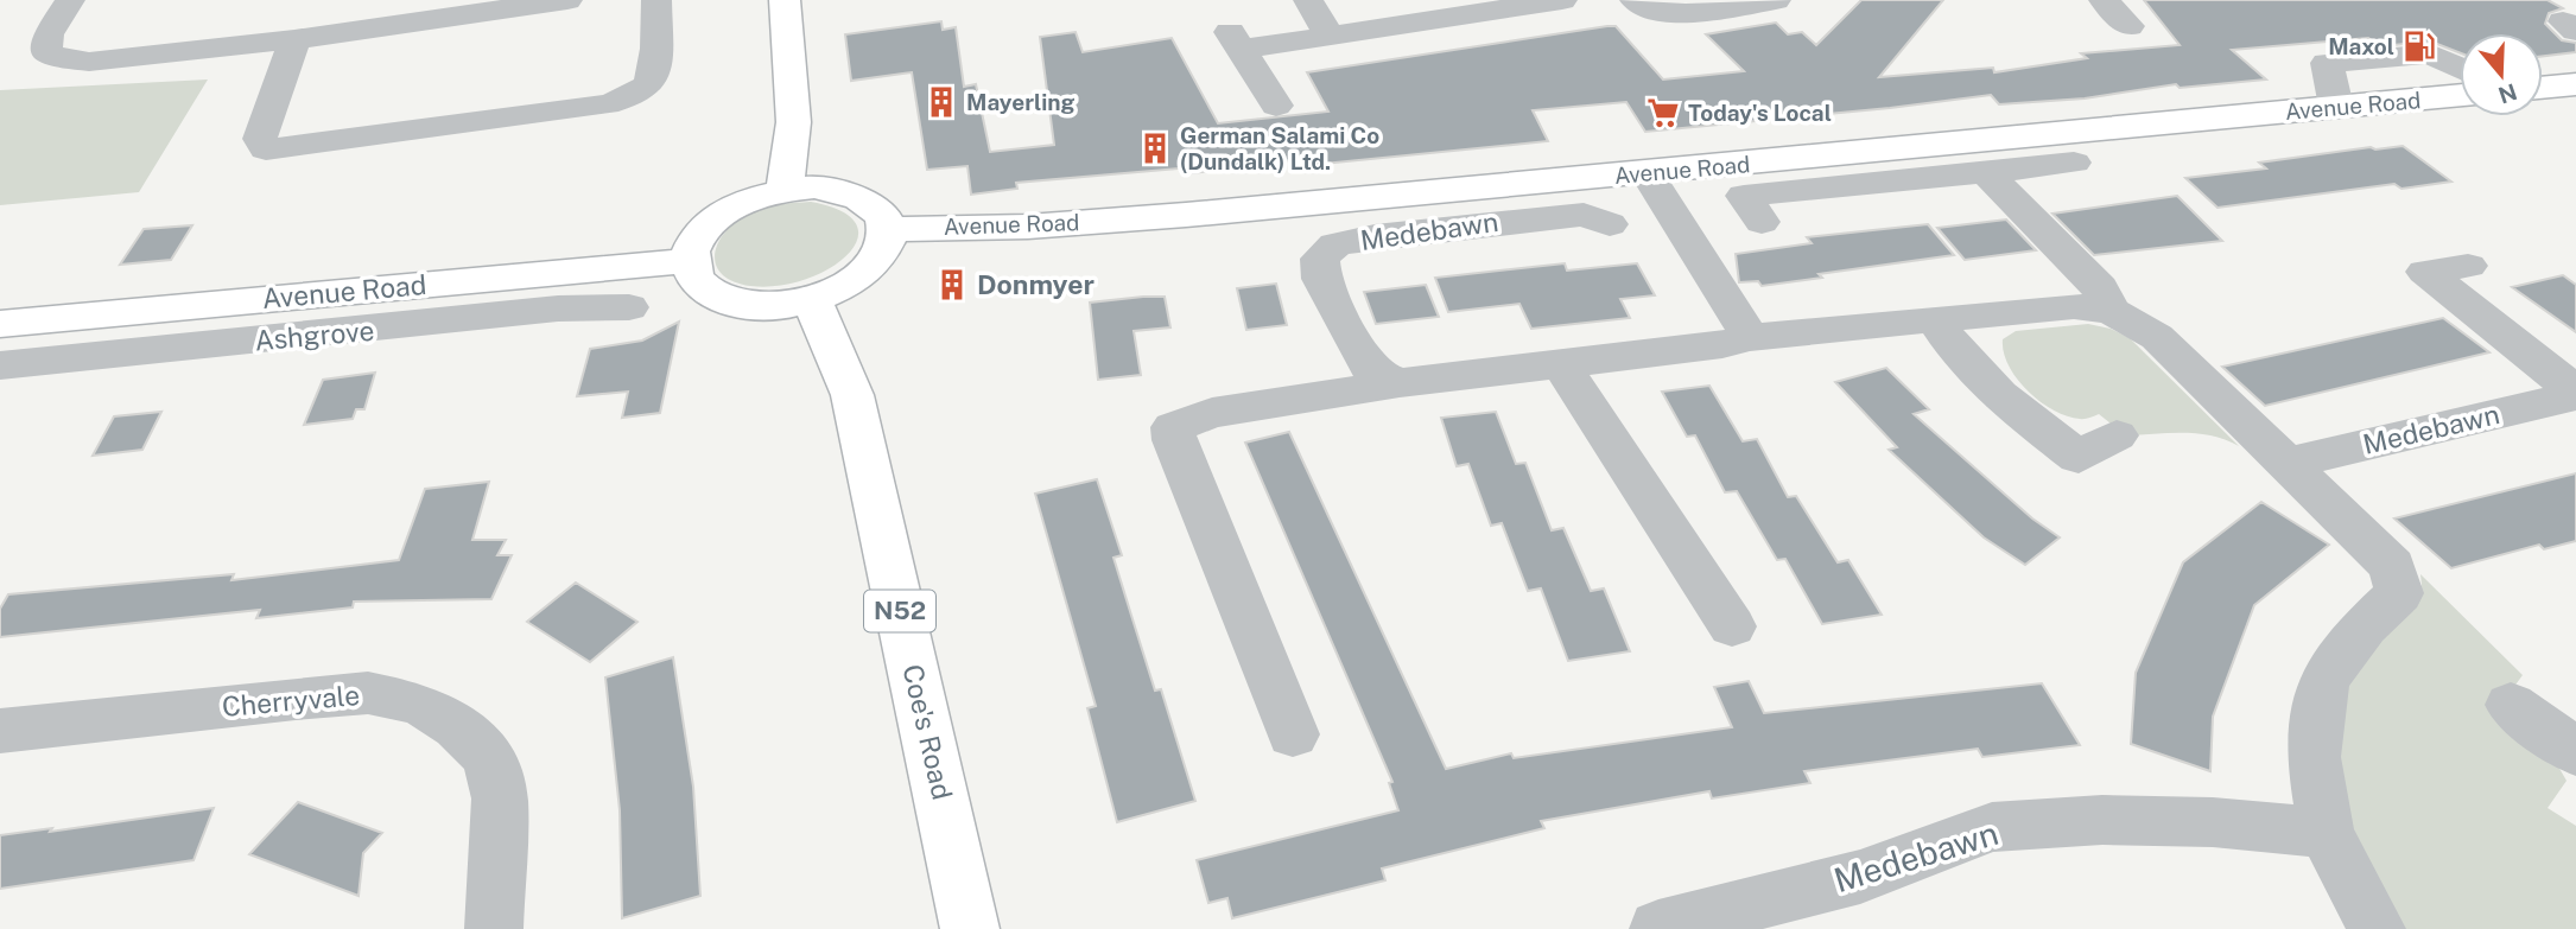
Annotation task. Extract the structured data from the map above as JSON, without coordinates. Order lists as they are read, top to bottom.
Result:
{
  "streets": {
    "main road": ["Avenue Road", "N52", "Coe's Road"],
    "street": ["Medebawn", "Ashgrove", "Cherryvale"]
  },
  "crossings": [
    ["Avenue Road", "Coe's Road"]
  ],
  "places": {
    "fuel station": ["Maxol"],
    "building": ["Mayerling", "German Salami Co (Dundalk) Ltd.", "Donmyer"],
    "supermarket": ["Today's Local"]
  },
  "north": "bottom"
}
